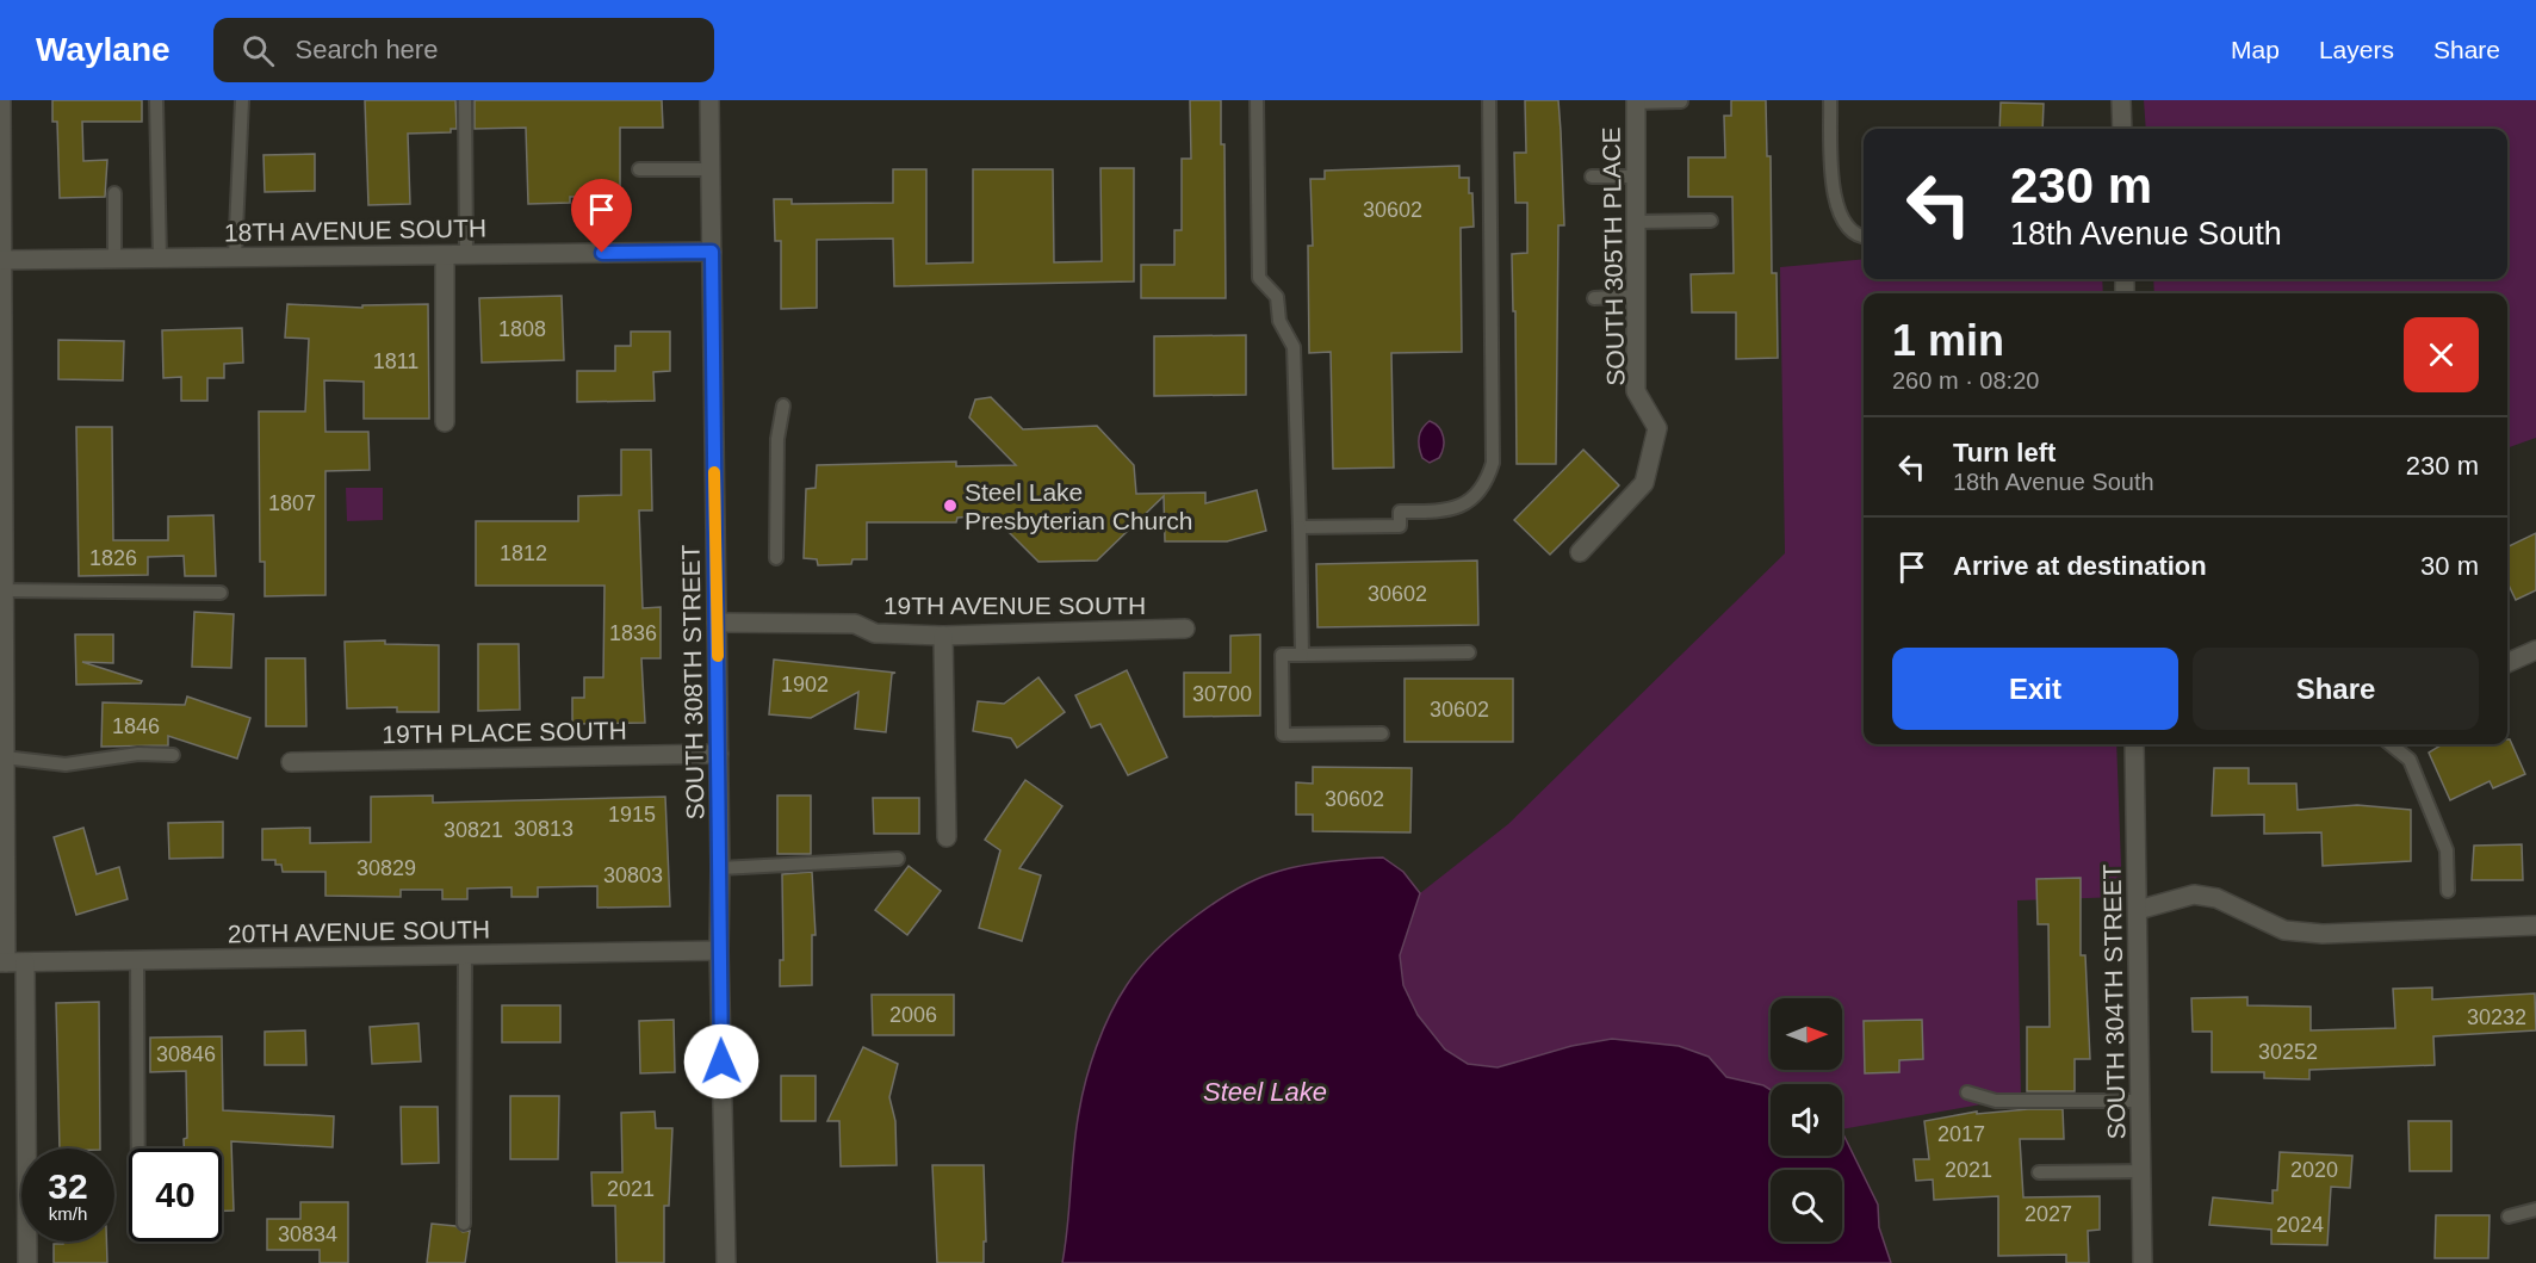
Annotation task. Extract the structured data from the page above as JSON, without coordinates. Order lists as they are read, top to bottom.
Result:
{
  "streets": {
    "street": [
      "18TH AVENUE SOUTH",
      "SOUTH 305TH PLACE",
      "19TH AVENUE SOUTH",
      "SOUTH 308TH STREET",
      "19TH PLACE SOUTH",
      "20TH AVENUE SOUTH",
      "SOUTH 304TH STREET"
    ]
  },
  "crossings": [
    ["18TH AVENUE SOUTH", "SOUTH 308TH STREET"],
    ["19TH AVENUE SOUTH", "SOUTH 308TH STREET"],
    ["SOUTH 308TH STREET", "19TH PLACE SOUTH"],
    ["SOUTH 308TH STREET", "20TH AVENUE SOUTH"]
  ],
  "water": ["Steel Lake"],
  "places": ["Steel Lake Presbyterian Church"],
  "house_numbers": [
    "30602",
    "1808",
    "1811",
    "1807",
    "1812",
    "1826",
    "30602",
    "1836",
    "1902",
    "30700",
    "30602",
    "1846",
    "30602",
    "1915",
    "30813",
    "30821",
    "30829",
    "30803",
    "2006",
    "30232",
    "30252",
    "30846",
    "2017",
    "2021",
    "2020",
    "2021",
    "2027",
    "2024",
    "30834"
  ],
  "north": "right",
  "page": {
    "header": "Waylane",
    "search": "Search here",
    "nav": ["Map", "Layers", "Share"],
    "turn": ["230 m", "18th Avenue South"],
    "heading": ["1 min", "260 m · 08:20"],
    "list": [
      {
        "name": "Turn left",
        "note": "18th Avenue South",
        "value": "230 m"
      },
      {
        "name": "Arrive at destination",
        "value": "30 m"
      }
    ],
    "buttons": ["Exit", "Share"],
    "speed": "32 km/h",
    "limit": "40"
  }
}
